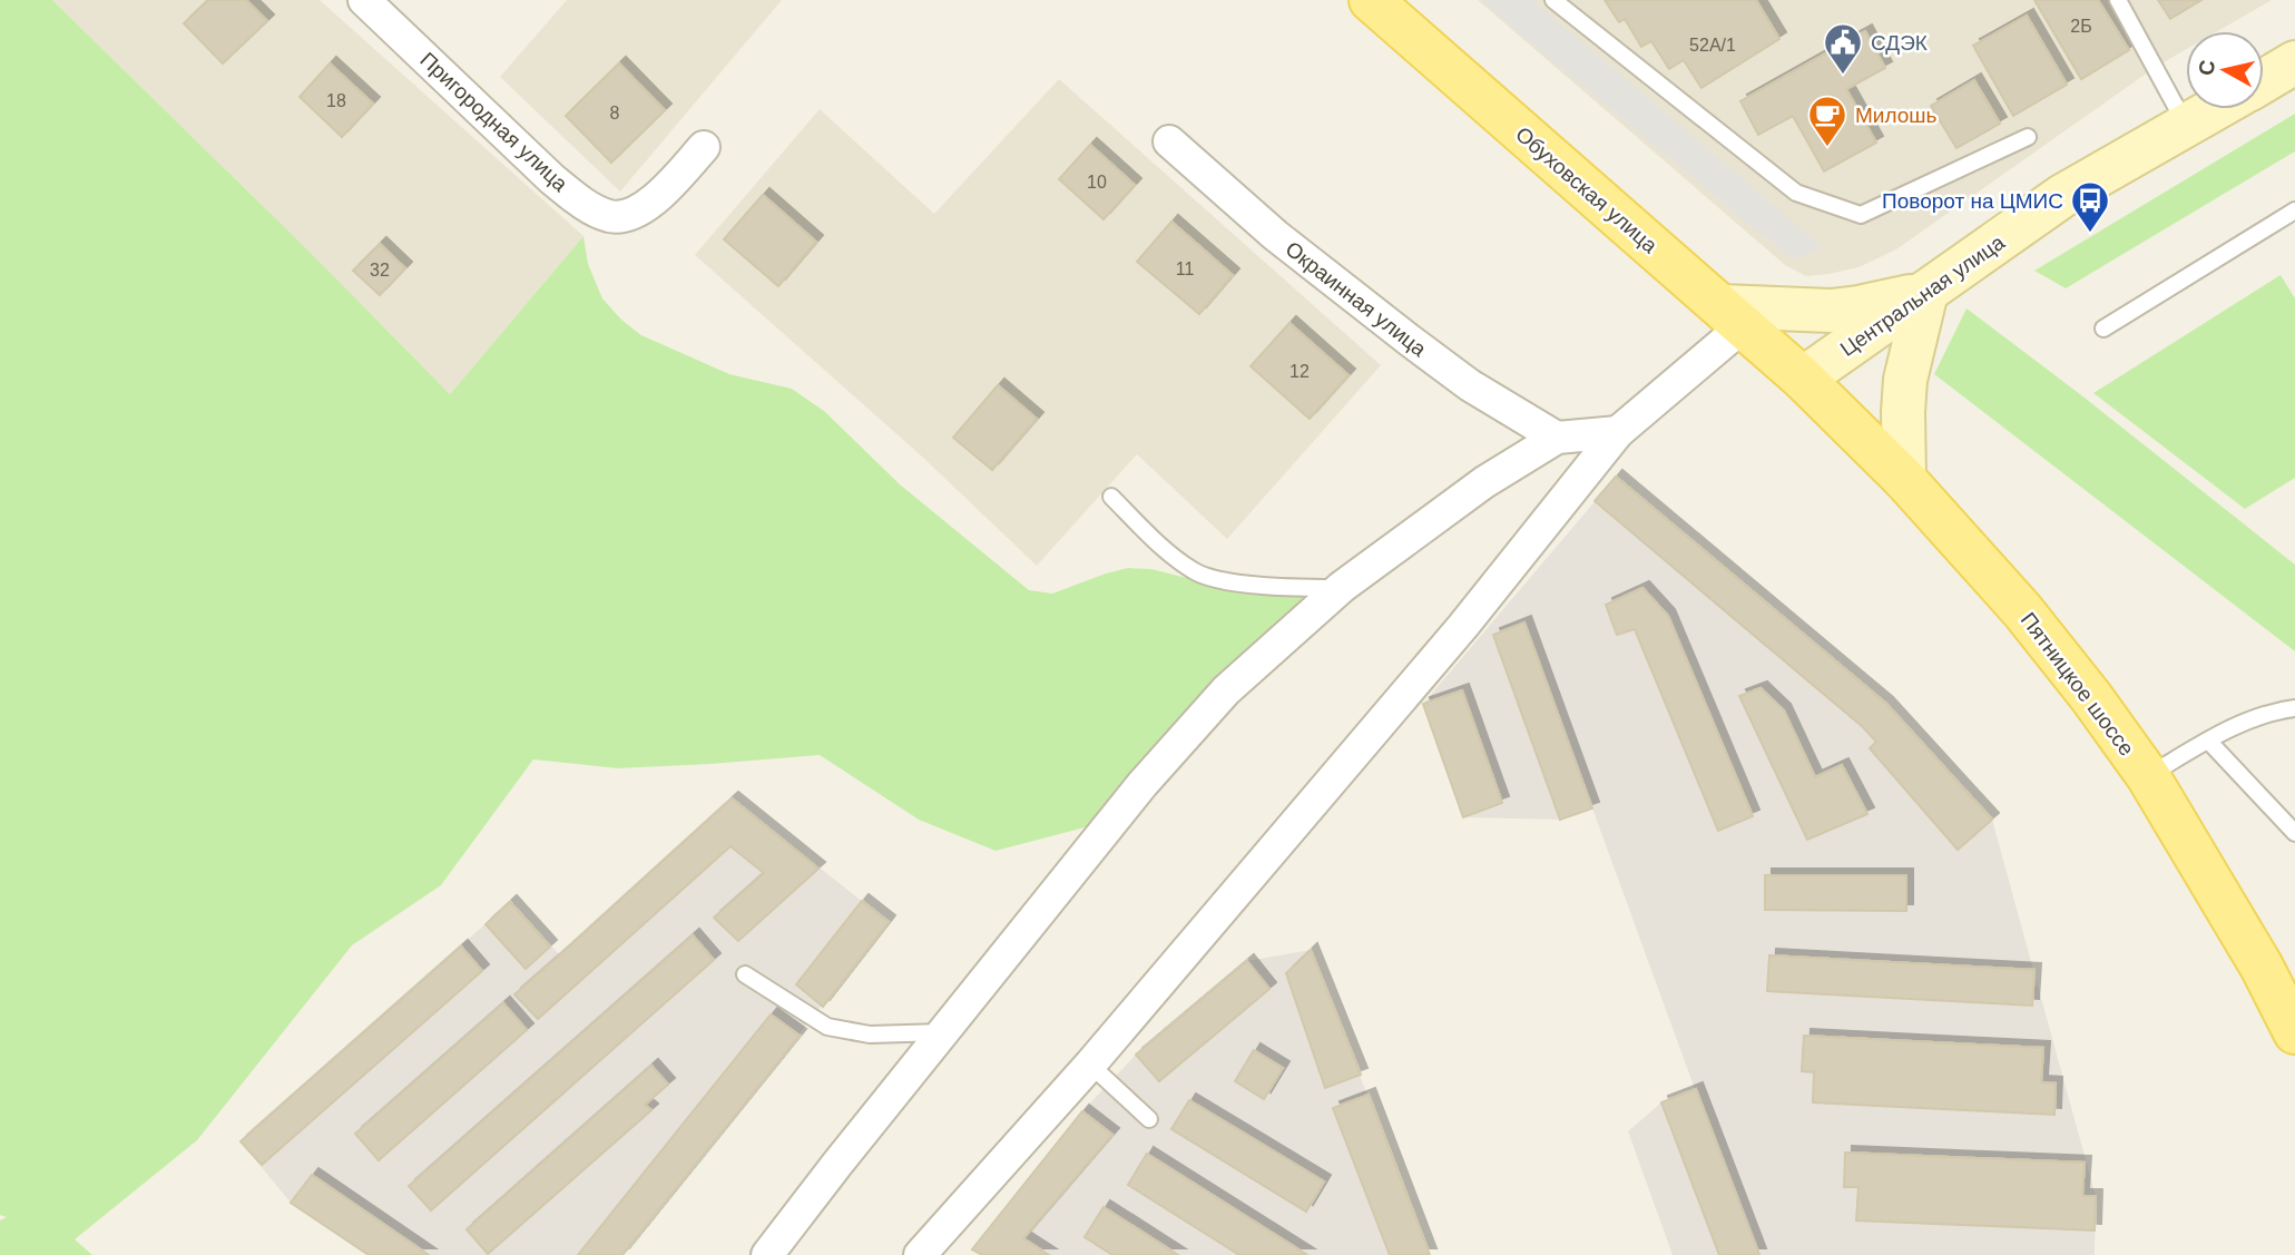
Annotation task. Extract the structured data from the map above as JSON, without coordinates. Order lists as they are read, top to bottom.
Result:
{
  "streets": {
    "main road": ["Обуховская улица", "Пятницкое шоссе"],
    "street": ["Пригородная улица", "Центральная улица", "Окраинная улица"]
  },
  "crossings": [
    ["Обуховская улица", "Центральная улица"],
    ["Обуховская улица", "Пятницкое шоссе"],
    ["Центральная улица", "Пятницкое шоссе"]
  ],
  "places": {
    "public building": ["СДЭК"],
    "cafe": ["Милошь"],
    "bus stop": ["Поворот на ЦМИС"]
  },
  "house_numbers": [
    "2Б",
    "52А/1",
    "18",
    "8",
    "10",
    "11",
    "32",
    "12"
  ],
  "north": "left"
}
